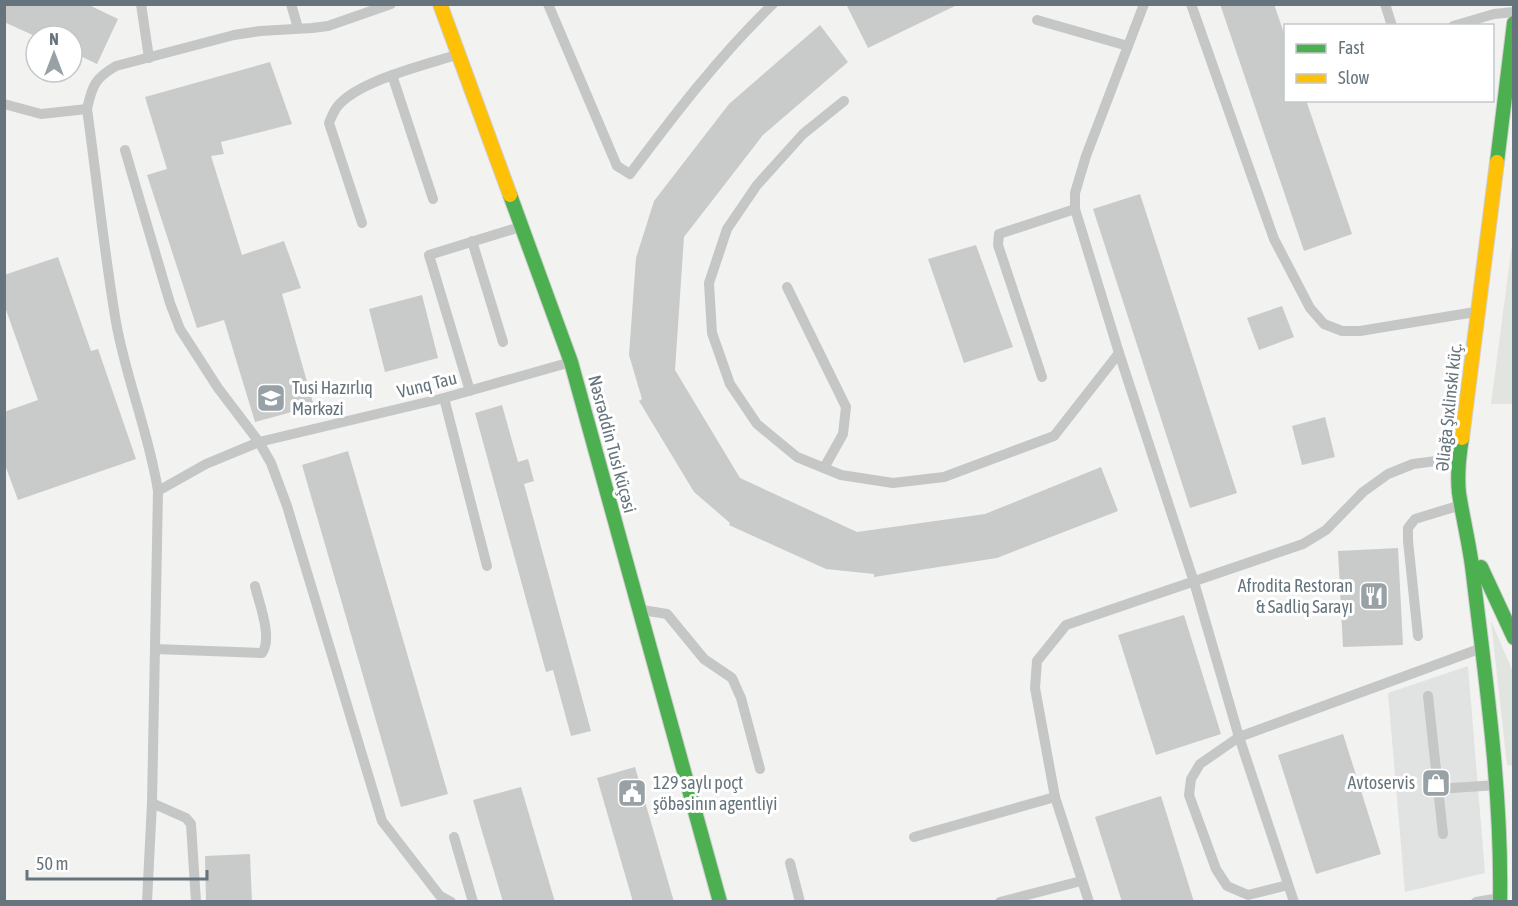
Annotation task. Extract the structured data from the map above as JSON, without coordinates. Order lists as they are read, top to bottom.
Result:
{
  "streets": {
    "main road": ["Əliağa Şıxlinski küç.", "Nəsrəddin Tusi küçəsi"],
    "lane": ["Vunq Tau"]
  },
  "crossings": [
    ["Vunq Tau", "Nəsrəddin Tusi küçəsi"]
  ],
  "places": {
    "school or university": ["Tusi Hazırlıq Mərkəzi"],
    "restaurant": ["Afrodita Restoran & Sadliq Sarayı"],
    "shop": ["Avtoservis"],
    "public building": ["129 saylı poçt şöbəsinın agentliyi"]
  },
  "legend": ["Fast", "Slow"],
  "scale_bar": "50 m",
  "north": "top"
}
